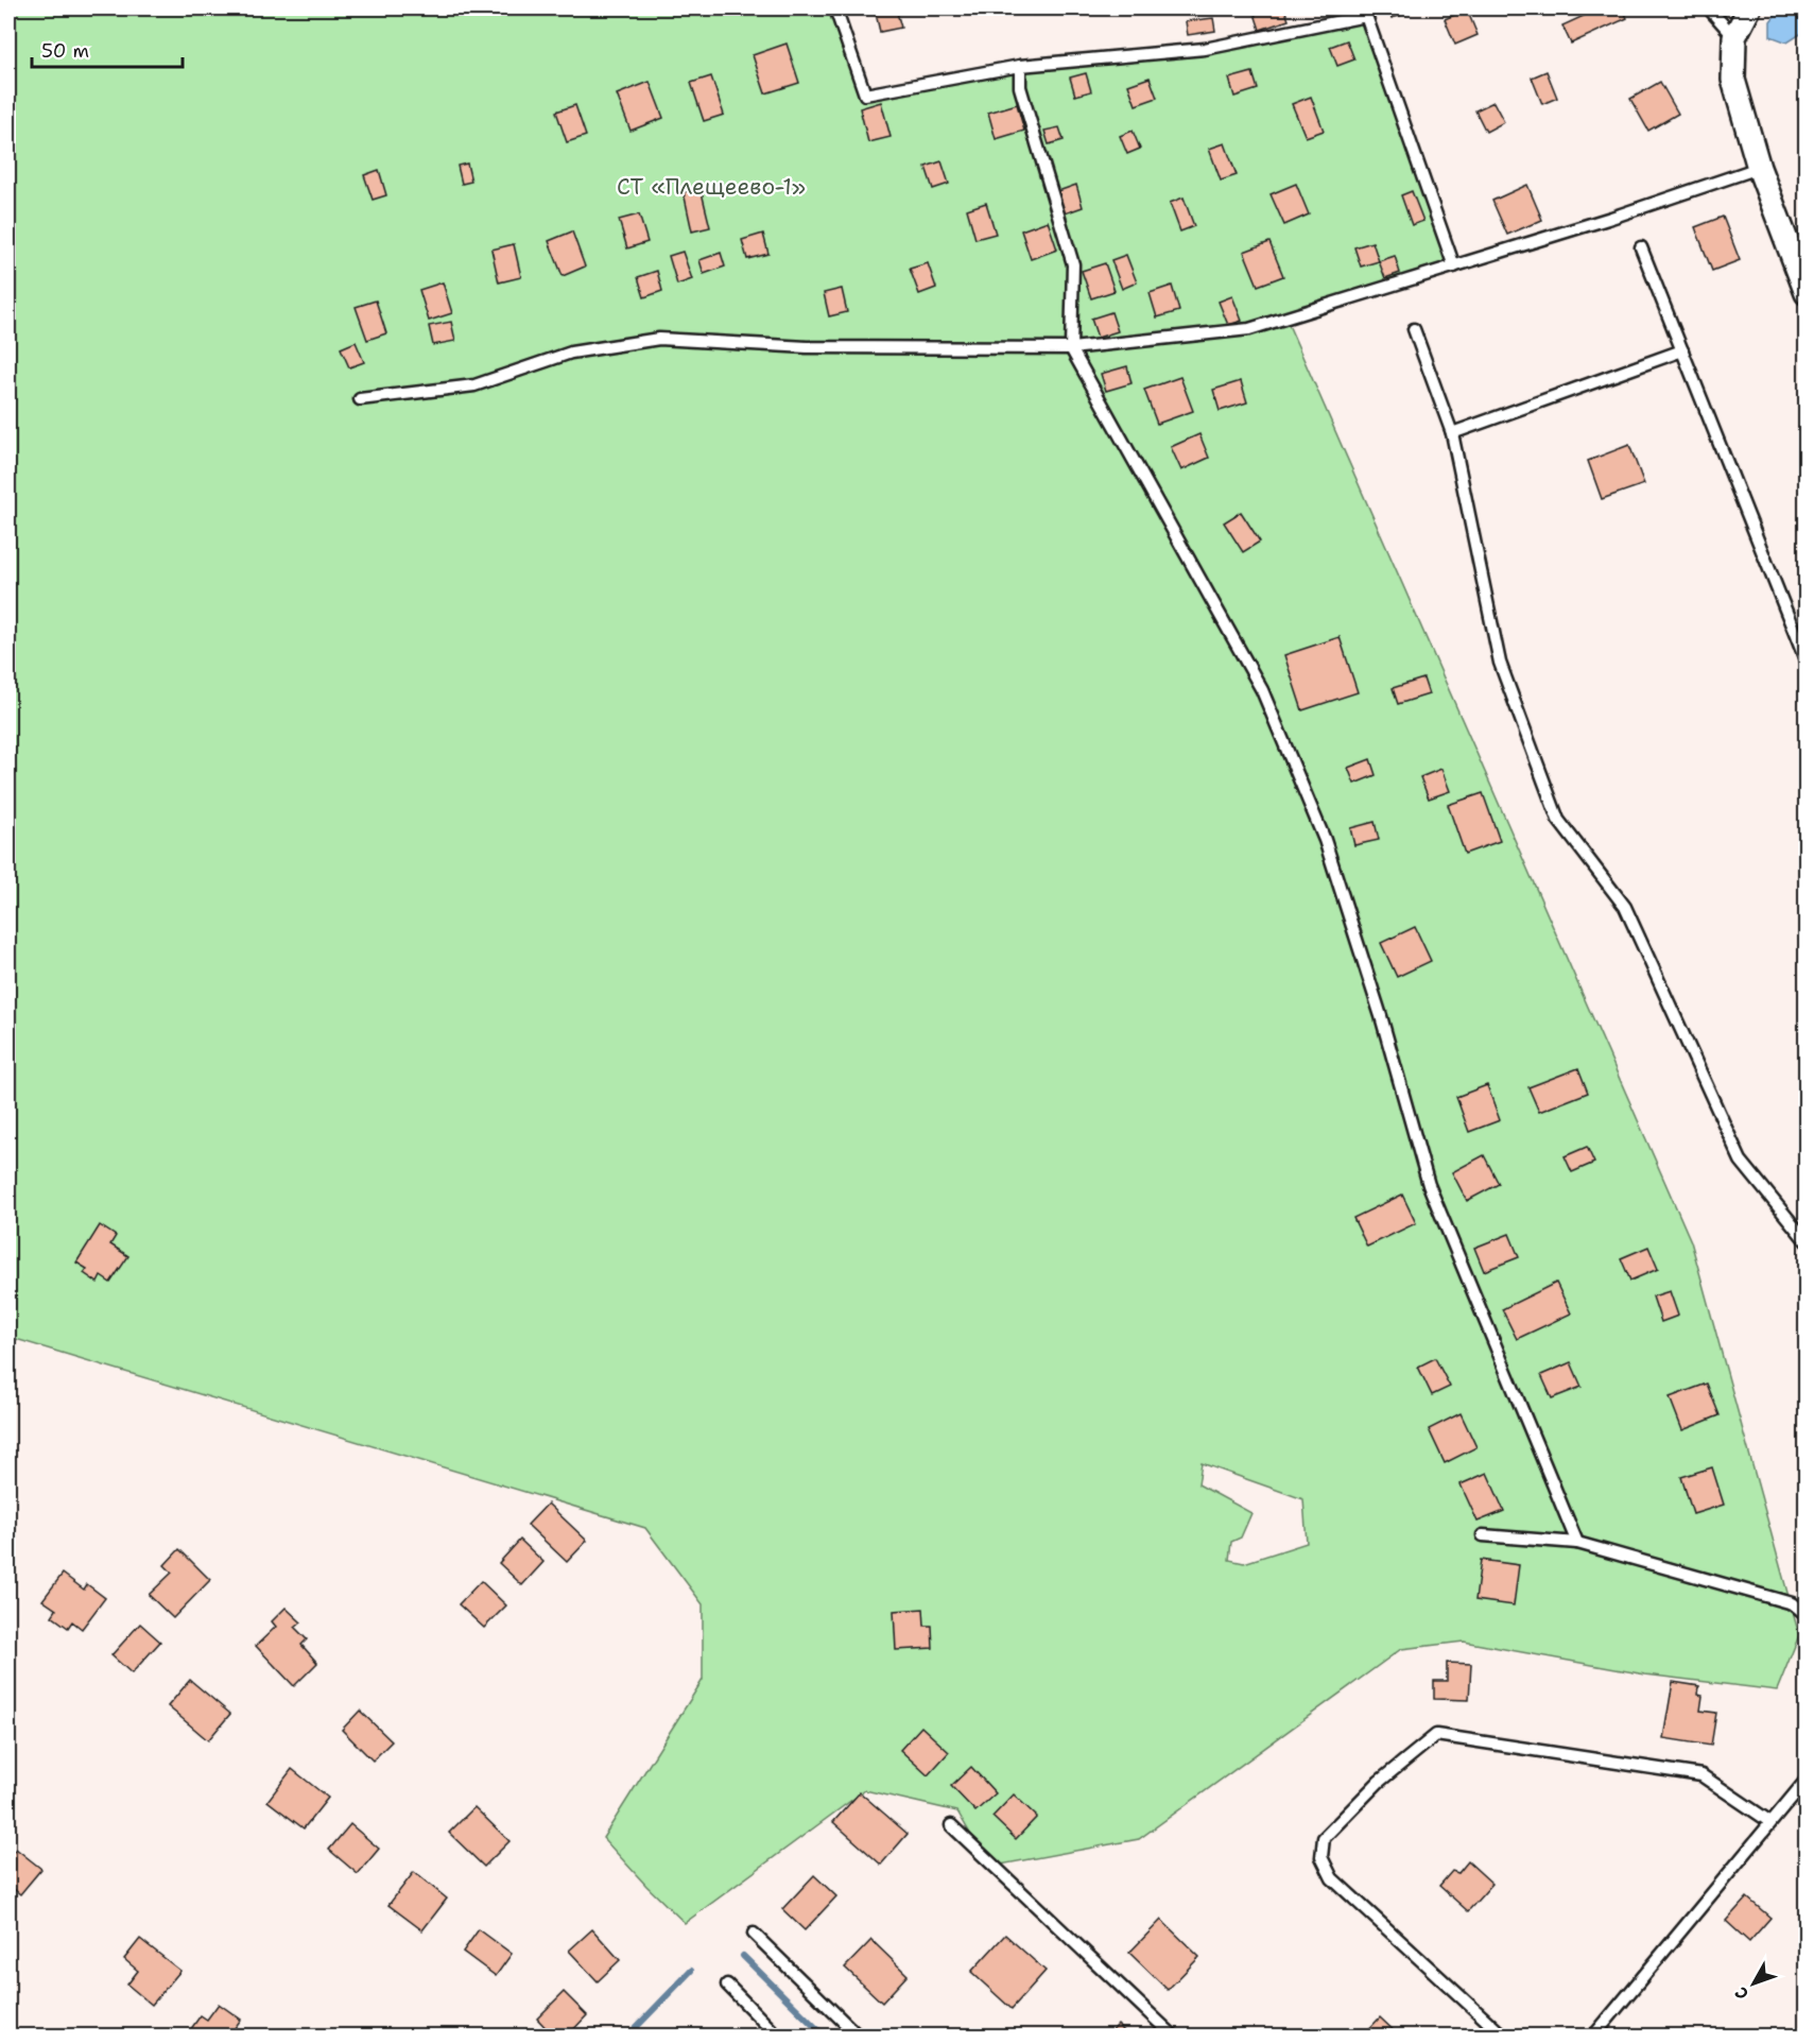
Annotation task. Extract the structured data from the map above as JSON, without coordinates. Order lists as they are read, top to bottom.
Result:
{
  "parks": ["СТ «Плещеево-1»"],
  "scale_bar": "50 m",
  "north": "bottom left"
}
